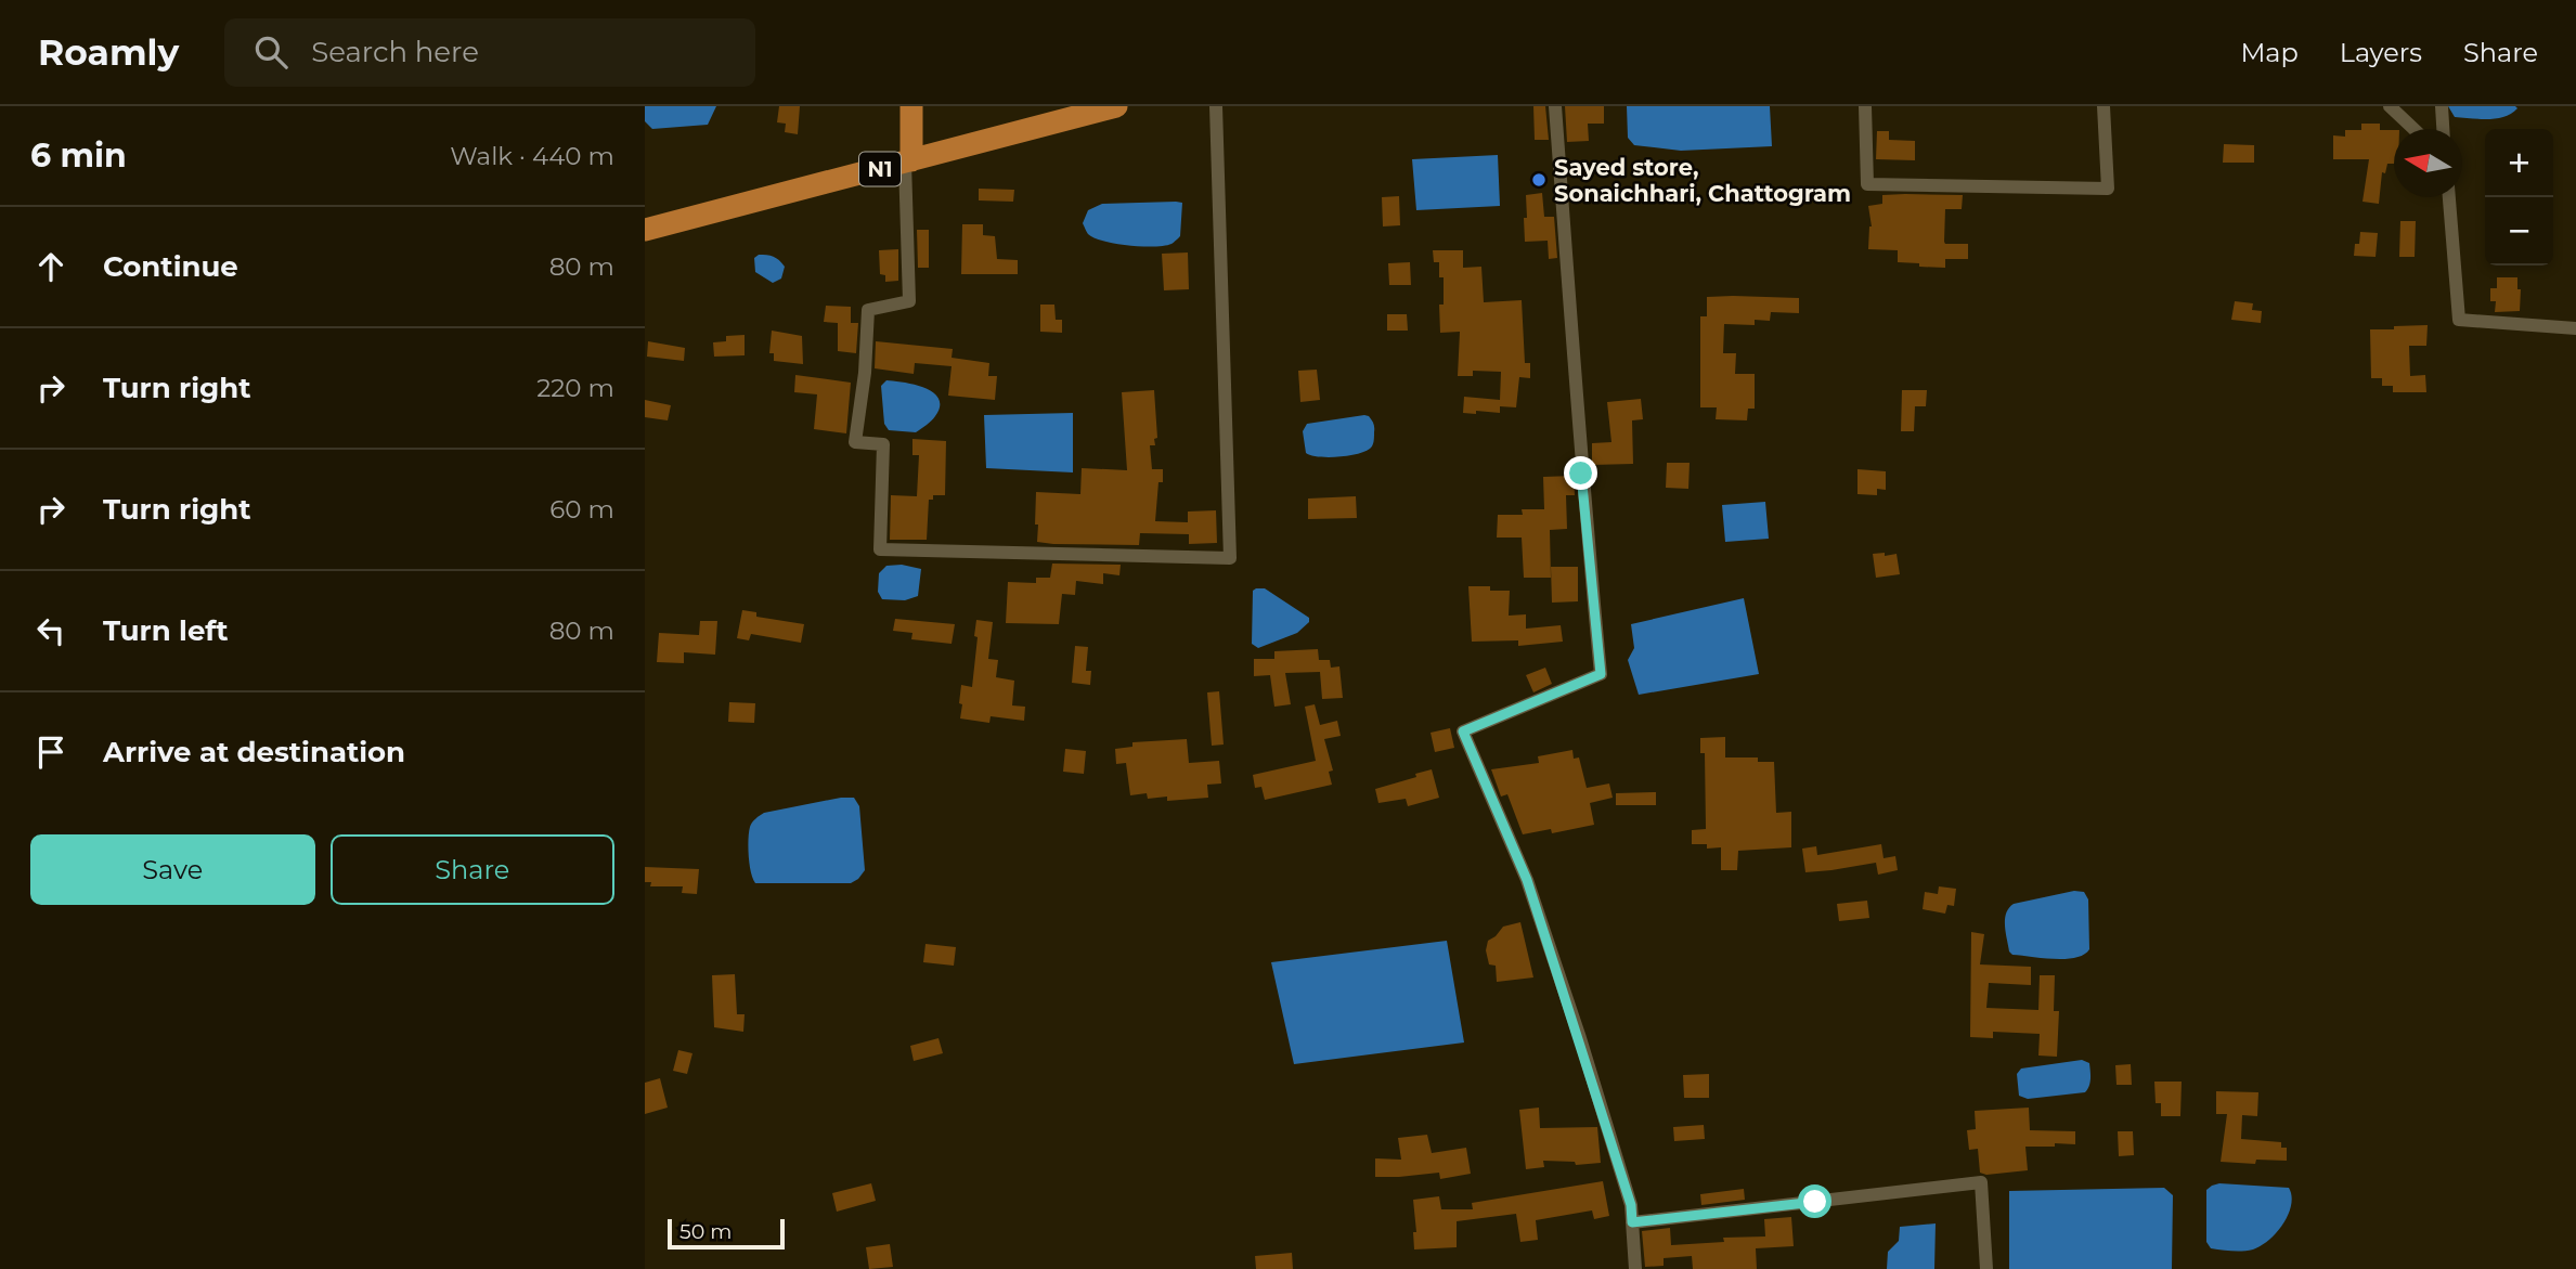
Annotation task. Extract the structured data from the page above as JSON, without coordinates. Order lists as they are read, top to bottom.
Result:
{
  "streets": {
    "highway": ["N1"]
  },
  "places": ["Sayed store, Sonaichhari, Chattogram"],
  "scale_bar": "50 m",
  "north": "left",
  "page": {
    "header": "Roamly",
    "search": "Search here",
    "nav": ["Map", "Layers", "Share"],
    "heading": ["6 min", "Walk · 440 m"],
    "map_buttons": ["+", "−"],
    "list": [
      ["Continue", "80 m"],
      ["Turn right", "220 m"],
      ["Turn right", "60 m"],
      ["Turn left", "80 m"],
      "Arrive at destination"
    ],
    "buttons": ["Save", "Share"],
    "scale": "50 m"
  }
}
